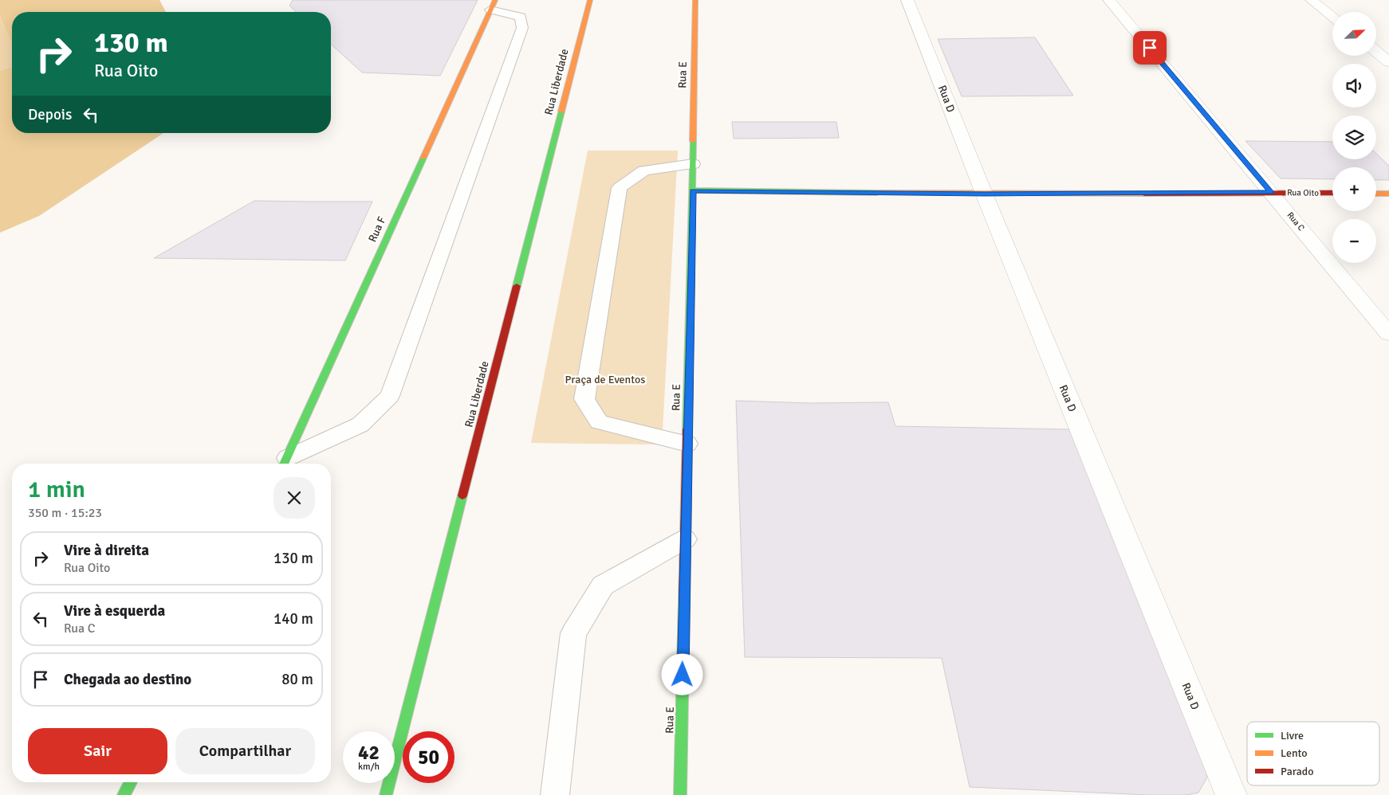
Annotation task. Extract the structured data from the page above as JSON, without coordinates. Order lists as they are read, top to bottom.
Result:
{
  "streets": {
    "main road": [
      "Rua E",
      "Rua Liberdade",
      "Rua Oito",
      "Rua F"
    ],
    "street": ["Rua D", "Rua C"]
  },
  "crossings": [
    ["Rua E", "Rua Oito"],
    ["Rua D", "Rua Oito"],
    ["Rua Oito", "Rua C"]
  ],
  "parks": ["Praça de Eventos"],
  "legend": ["Livre", "Lento", "Parado"],
  "north": "top right",
  "page": {
    "map_buttons": ["+", "−"],
    "turn": ["130 m", "Rua Oito"],
    "then": "Depois",
    "heading": ["1 min", "350 m · 15:23"],
    "list": [
      {
        "name": "Vire à direita",
        "note": "Rua Oito",
        "value": "130 m"
      },
      {
        "name": "Vire à esquerda",
        "note": "Rua C",
        "value": "140 m"
      },
      {
        "name": "Chegada ao destino",
        "value": "80 m"
      }
    ],
    "buttons": ["Sair", "Compartilhar"],
    "speed": "42 km/h",
    "limit": "50"
  }
}
